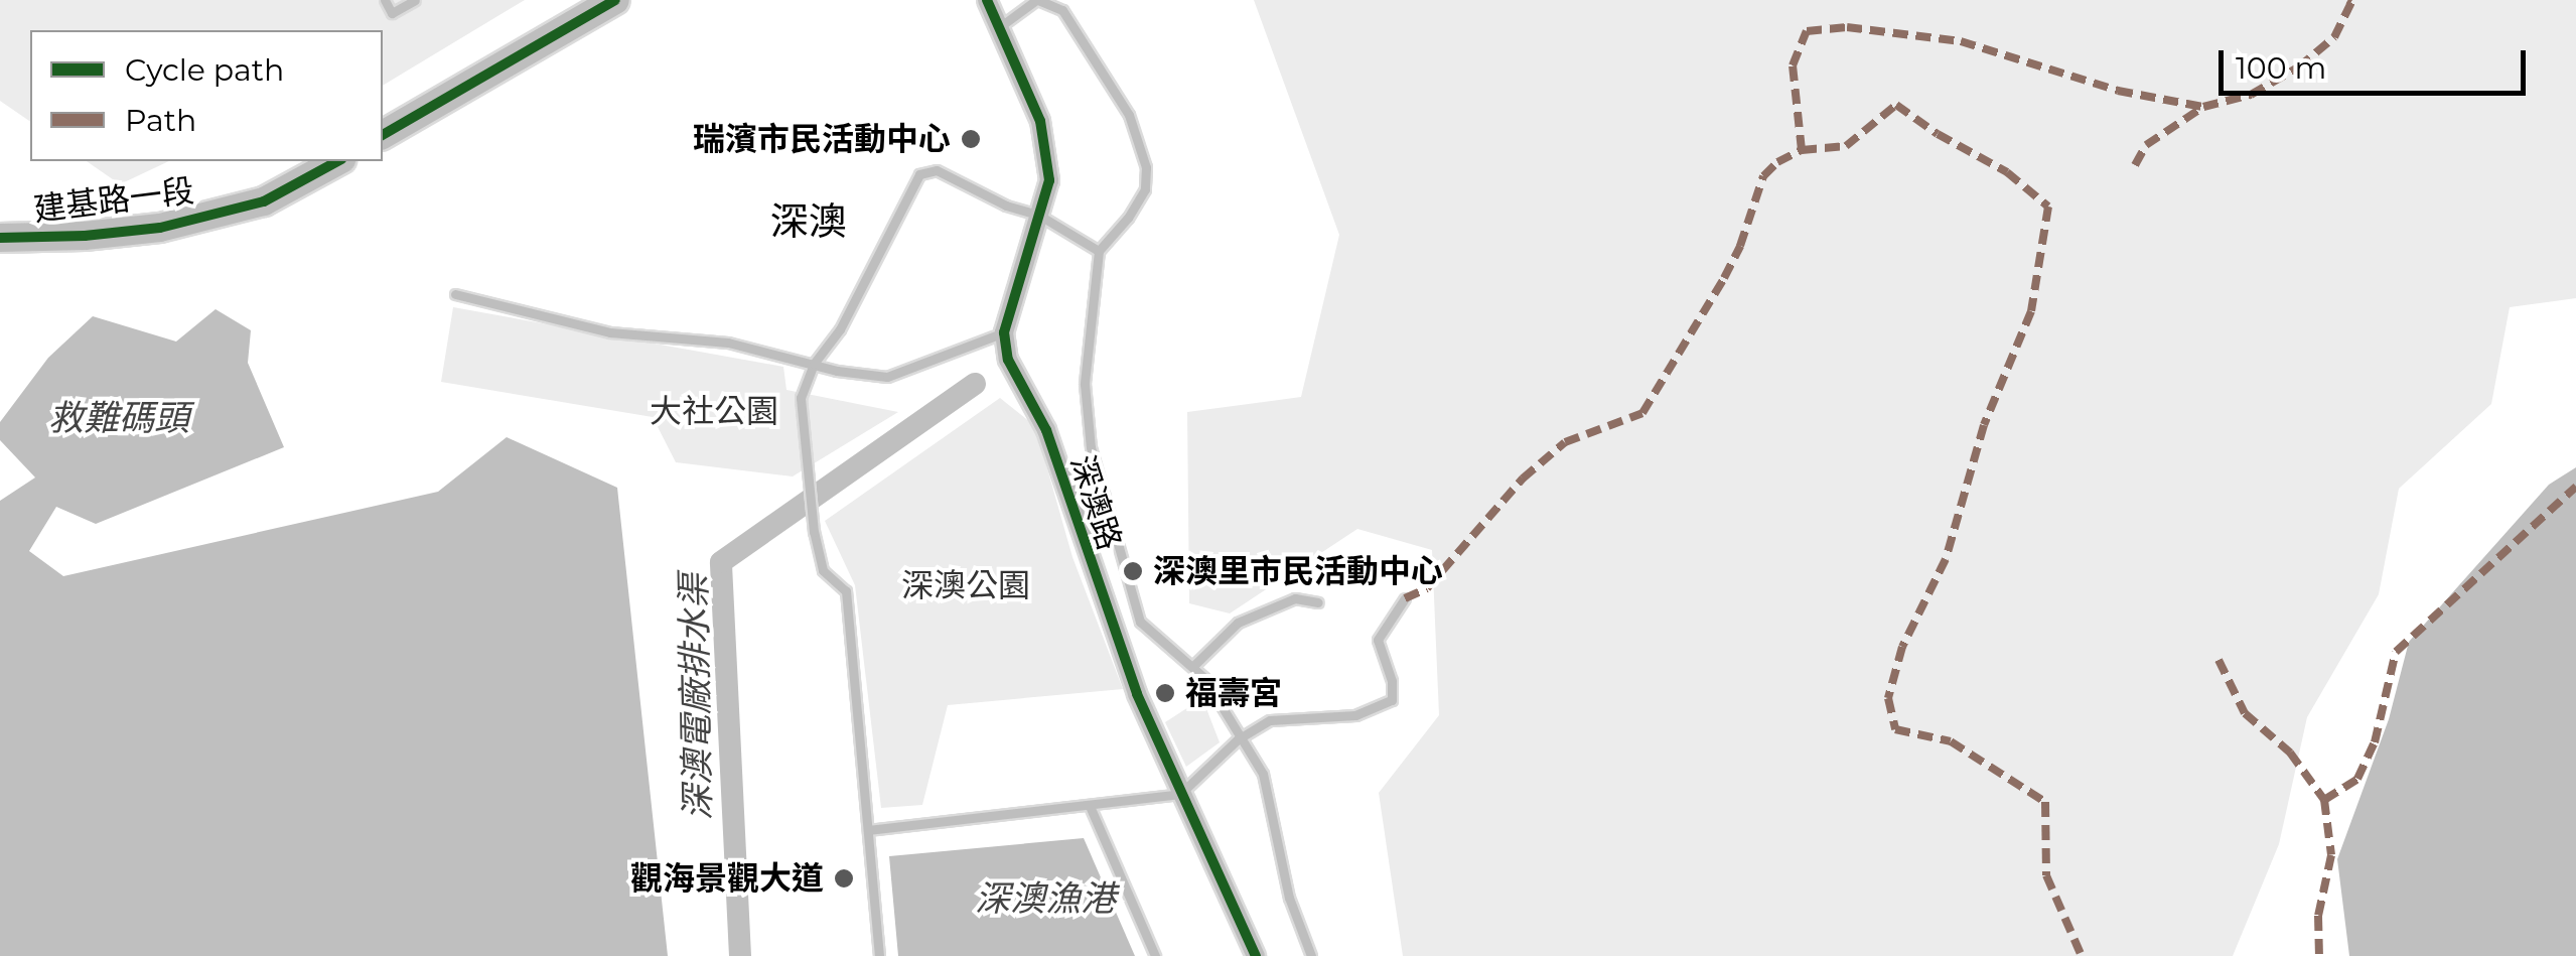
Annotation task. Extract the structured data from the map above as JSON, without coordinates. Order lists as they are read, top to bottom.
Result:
{
  "streets": {
    "main road": ["建基路一段"],
    "street": ["深澳路"]
  },
  "districts": ["深澳"],
  "water": ["救難碼頭", "深澳電廠排水渠", "深澳漁港"],
  "parks": ["大社公園", "深澳公園"],
  "places": [
    "瑞濱市民活動中心",
    "深澳里市民活動中心",
    "福壽宮",
    "觀海景觀大道"
  ],
  "legend": ["Cycle path", "Path"],
  "scale_bar": "100 m"
}
